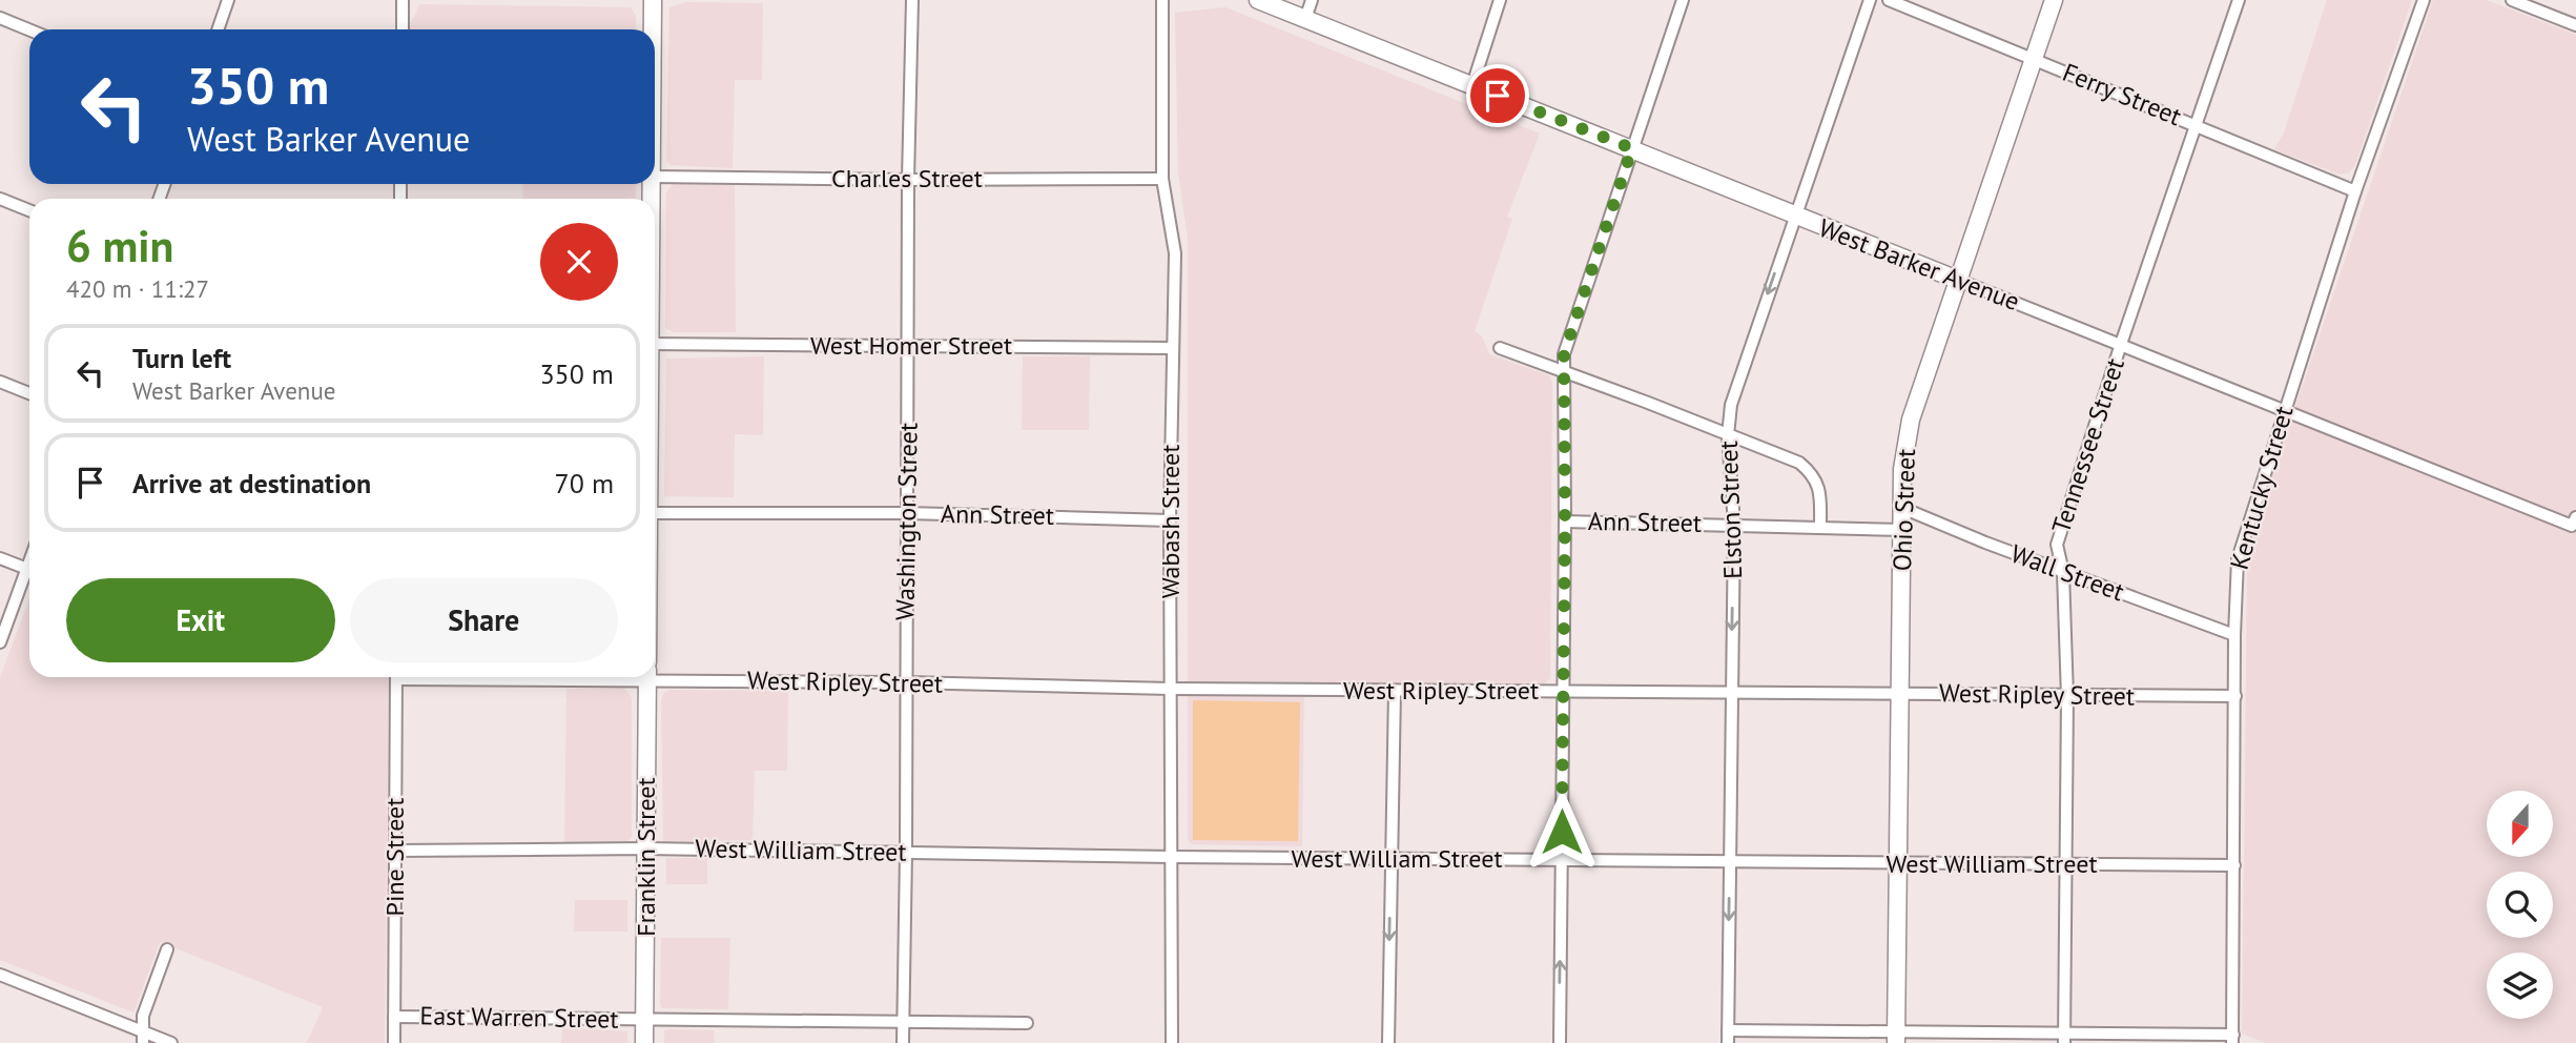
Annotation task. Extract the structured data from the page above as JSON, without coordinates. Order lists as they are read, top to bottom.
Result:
{
  "streets": {
    "street": [
      "Ferry Street",
      "Charles Street",
      "West Barker Avenue",
      "West Homer Street",
      "Tennessee Street",
      "Kentucky Street",
      "Elston Street",
      "Ohio Street",
      "Ann Street",
      "Washington Street",
      "Wabash Street",
      "Wall Street",
      "West Ripley Street",
      "West William Street",
      "Pine Street",
      "Franklin Street",
      "East Warren Street"
    ]
  },
  "crossings": [
    ["Ferry Street", "Tennessee Street"],
    ["Ferry Street", "Kentucky Street"],
    ["Ferry Street", "Ohio Street"],
    ["Charles Street", "Washington Street"],
    ["Charles Street", "Wabash Street"],
    ["West Barker Avenue", "Tennessee Street"],
    ["West Barker Avenue", "Kentucky Street"],
    ["West Barker Avenue", "Elston Street"],
    ["West Barker Avenue", "Ohio Street"],
    ["West Homer Street", "Washington Street"],
    ["West Homer Street", "Wabash Street"],
    ["Tennessee Street", "Wall Street"],
    ["Tennessee Street", "West Ripley Street"],
    ["Tennessee Street", "West William Street"],
    ["Kentucky Street", "Wall Street"],
    ["Kentucky Street", "West Ripley Street"],
    ["Kentucky Street", "West William Street"],
    ["Elston Street", "Ann Street"],
    ["Elston Street", "West Ripley Street"],
    ["Elston Street", "West William Street"],
    ["Ohio Street", "Ann Street"],
    ["Ohio Street", "Wall Street"],
    ["Ohio Street", "West Ripley Street"],
    ["Ohio Street", "West William Street"],
    ["Ann Street", "Washington Street"],
    ["Ann Street", "Wabash Street"],
    ["Washington Street", "West Ripley Street"],
    ["Washington Street", "West William Street"],
    ["Washington Street", "East Warren Street"],
    ["Wabash Street", "West Ripley Street"],
    ["Wabash Street", "West William Street"],
    ["West William Street", "Pine Street"],
    ["West William Street", "Franklin Street"],
    ["Pine Street", "East Warren Street"],
    ["Franklin Street", "East Warren Street"]
  ],
  "one_way": ["Elston Street"],
  "north": "bottom",
  "page": {
    "turn": ["350 m", "West Barker Avenue"],
    "heading": ["6 min", "420 m · 11:27"],
    "list": [
      {
        "name": "Turn left",
        "note": "West Barker Avenue",
        "value": "350 m"
      },
      {
        "name": "Arrive at destination",
        "value": "70 m"
      }
    ],
    "buttons": ["Exit", "Share"]
  }
}
